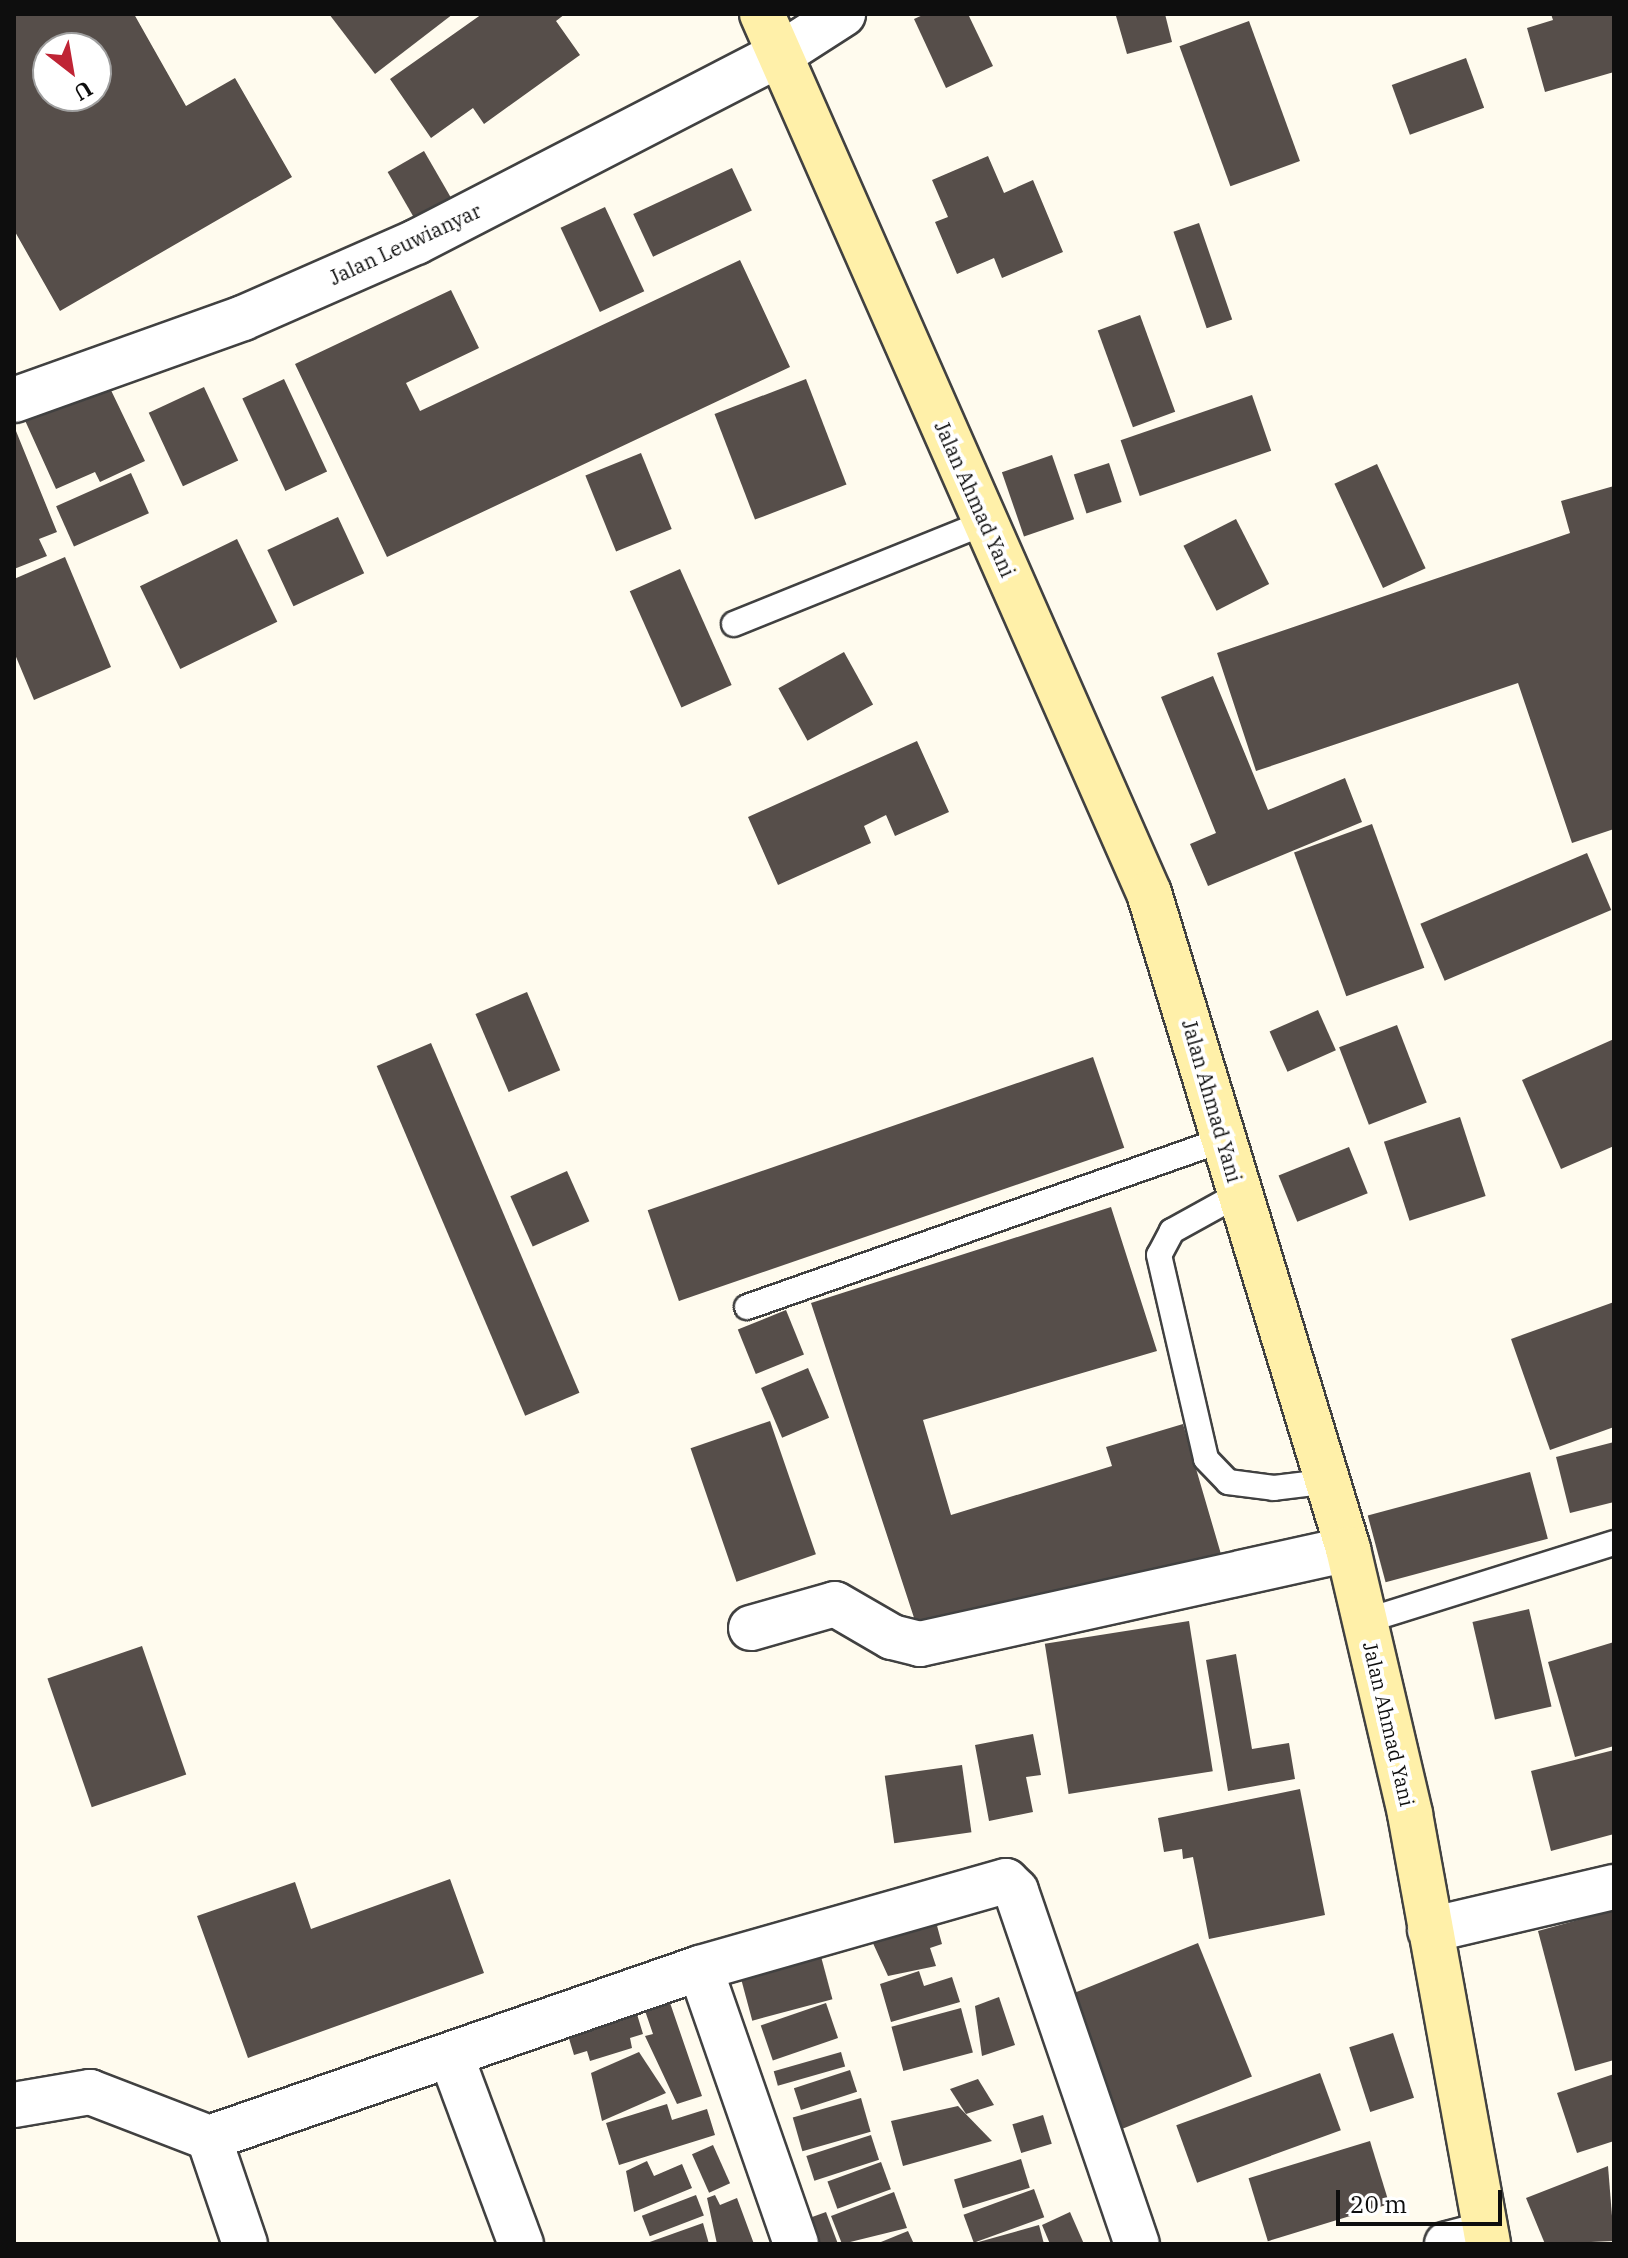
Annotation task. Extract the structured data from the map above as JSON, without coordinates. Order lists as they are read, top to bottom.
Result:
{
  "streets": {
    "street": ["Jalan Leuwianyar", "Jalan Ahmad Yani"]
  },
  "crossings": [
    ["Jalan Leuwianyar", "Jalan Ahmad Yani"]
  ],
  "scale_bar": "20 m",
  "north": "bottom right"
}
